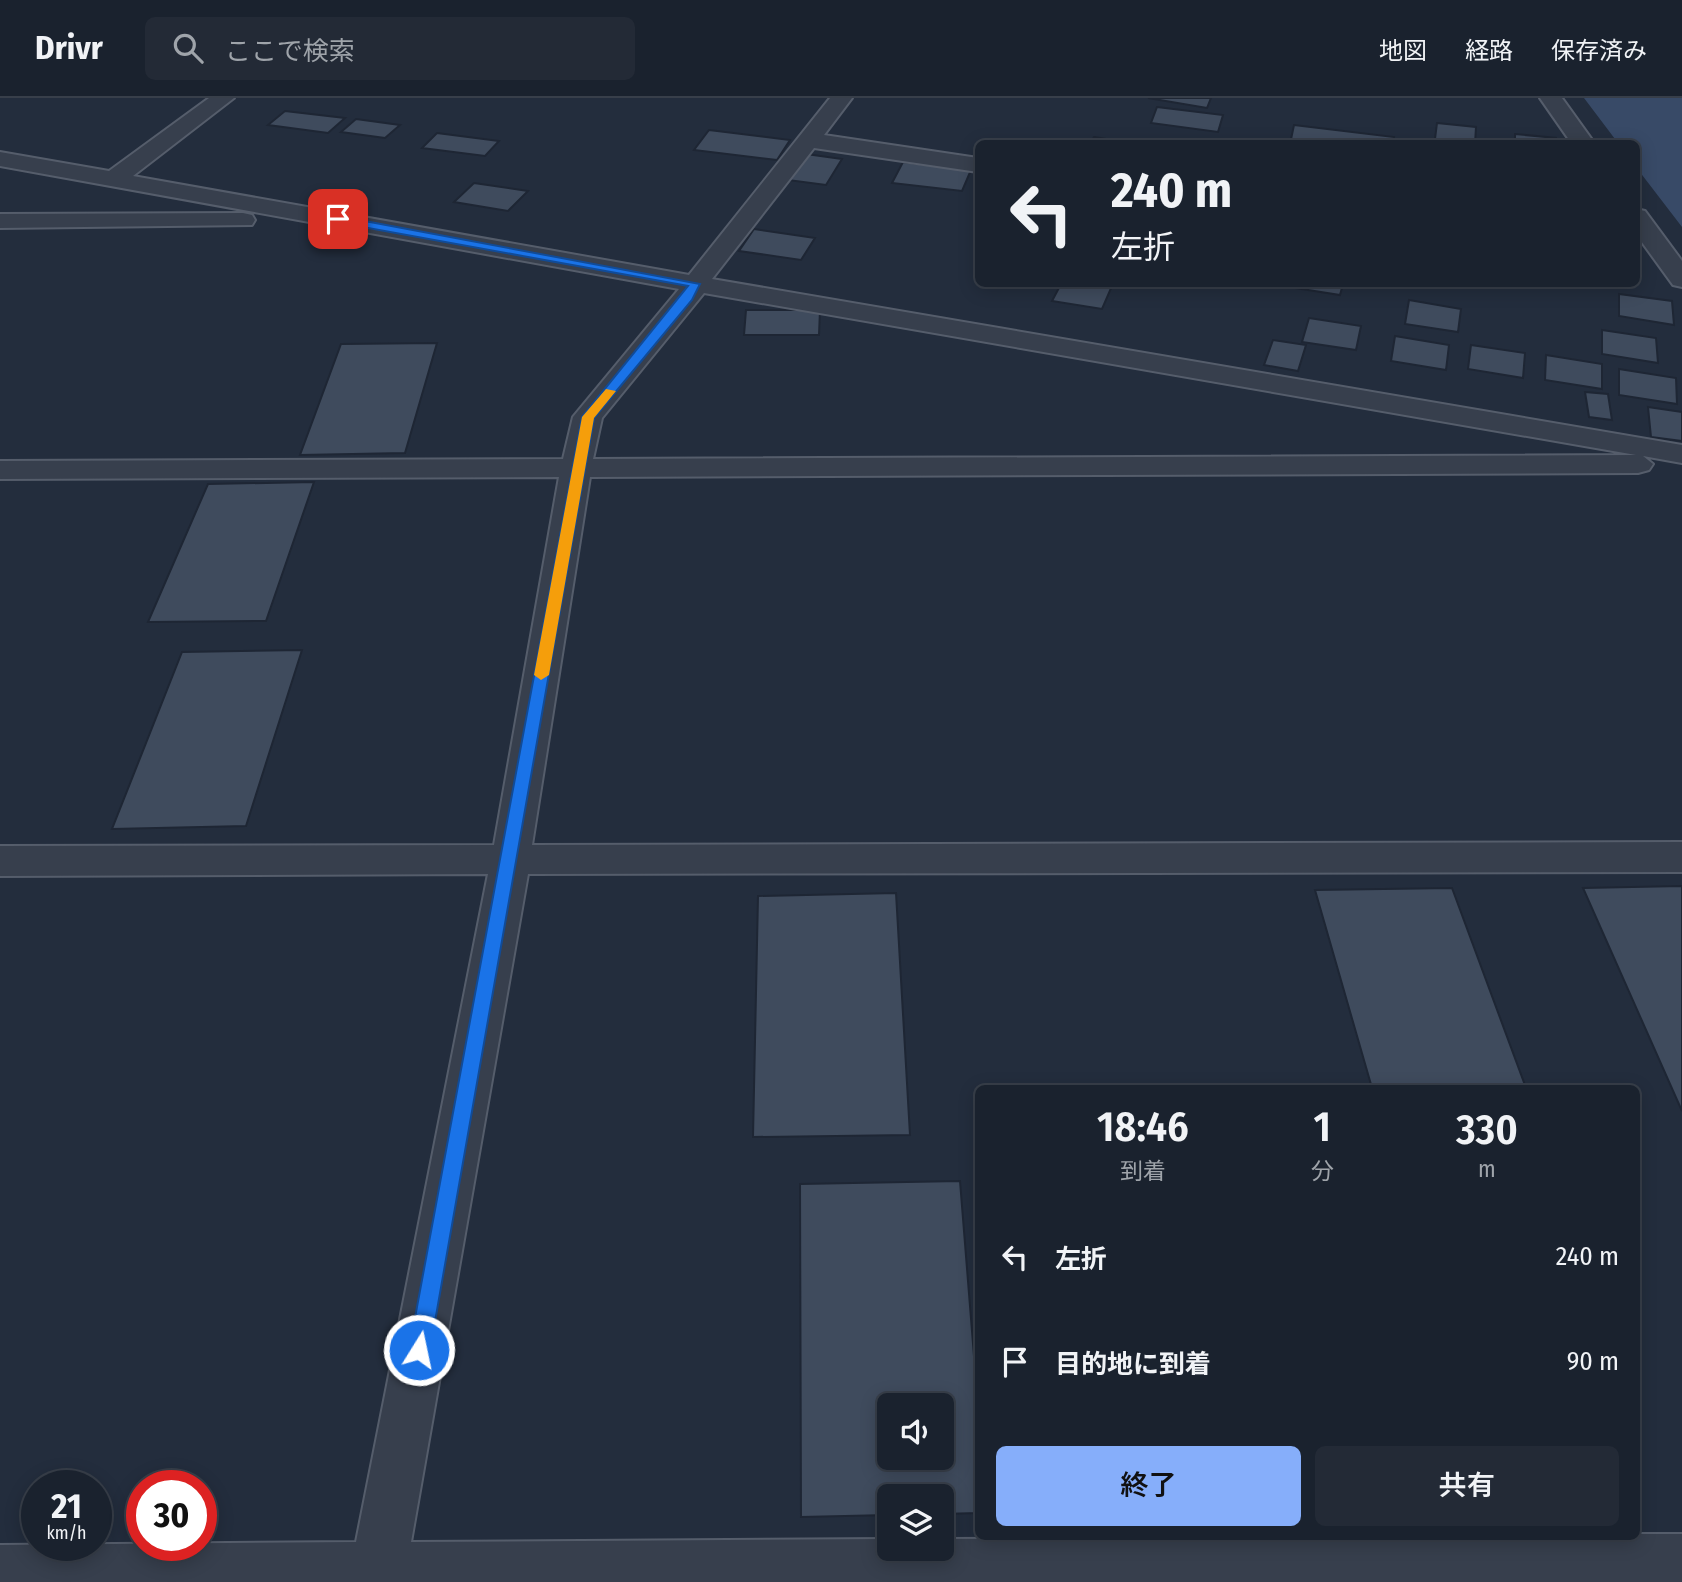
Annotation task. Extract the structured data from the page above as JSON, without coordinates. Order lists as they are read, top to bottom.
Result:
{
  "page": {
    "header": "Drivr",
    "search": "ここで検索",
    "nav": ["地図", "経路", "保存済み"],
    "turn": ["240 m", "左折"],
    "eta": [
      "18:46",
      "到着",
      "1",
      "分",
      "330",
      "m"
    ],
    "list": [
      {
        "name": "左折",
        "value": "240 m"
      },
      {
        "name": "目的地に到着",
        "value": "90 m"
      }
    ],
    "buttons": ["終了", "共有"],
    "speed": "21 km/h",
    "limit": "30"
  }
}
